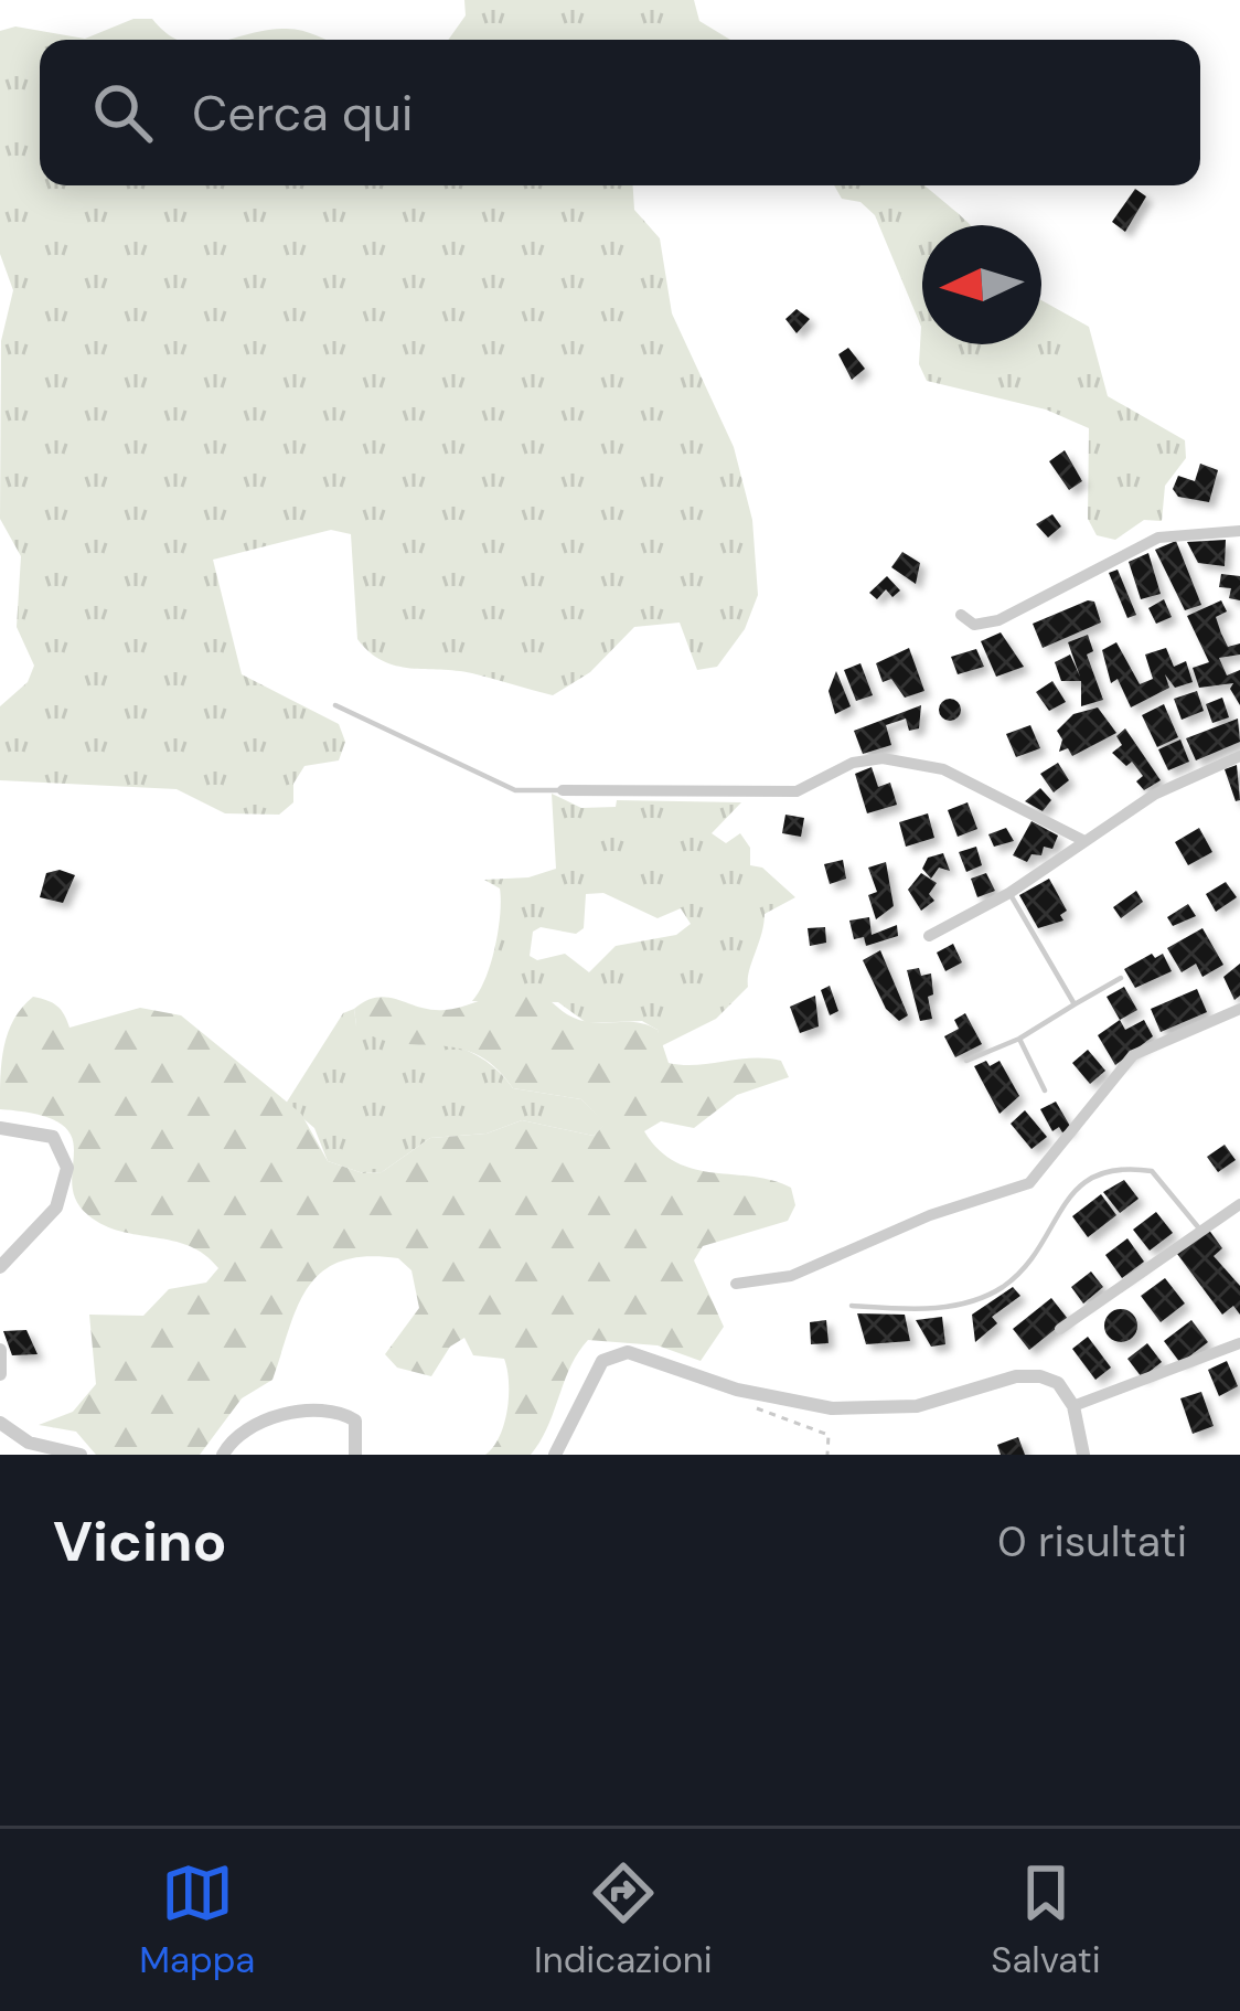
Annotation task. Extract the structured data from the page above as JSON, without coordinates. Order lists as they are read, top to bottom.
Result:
{
  "north": "left",
  "page": {
    "search": "Cerca qui",
    "heading": ["Vicino", "0 risultati"],
    "nav": ["Mappa", "Indicazioni", "Salvati"]
  }
}
